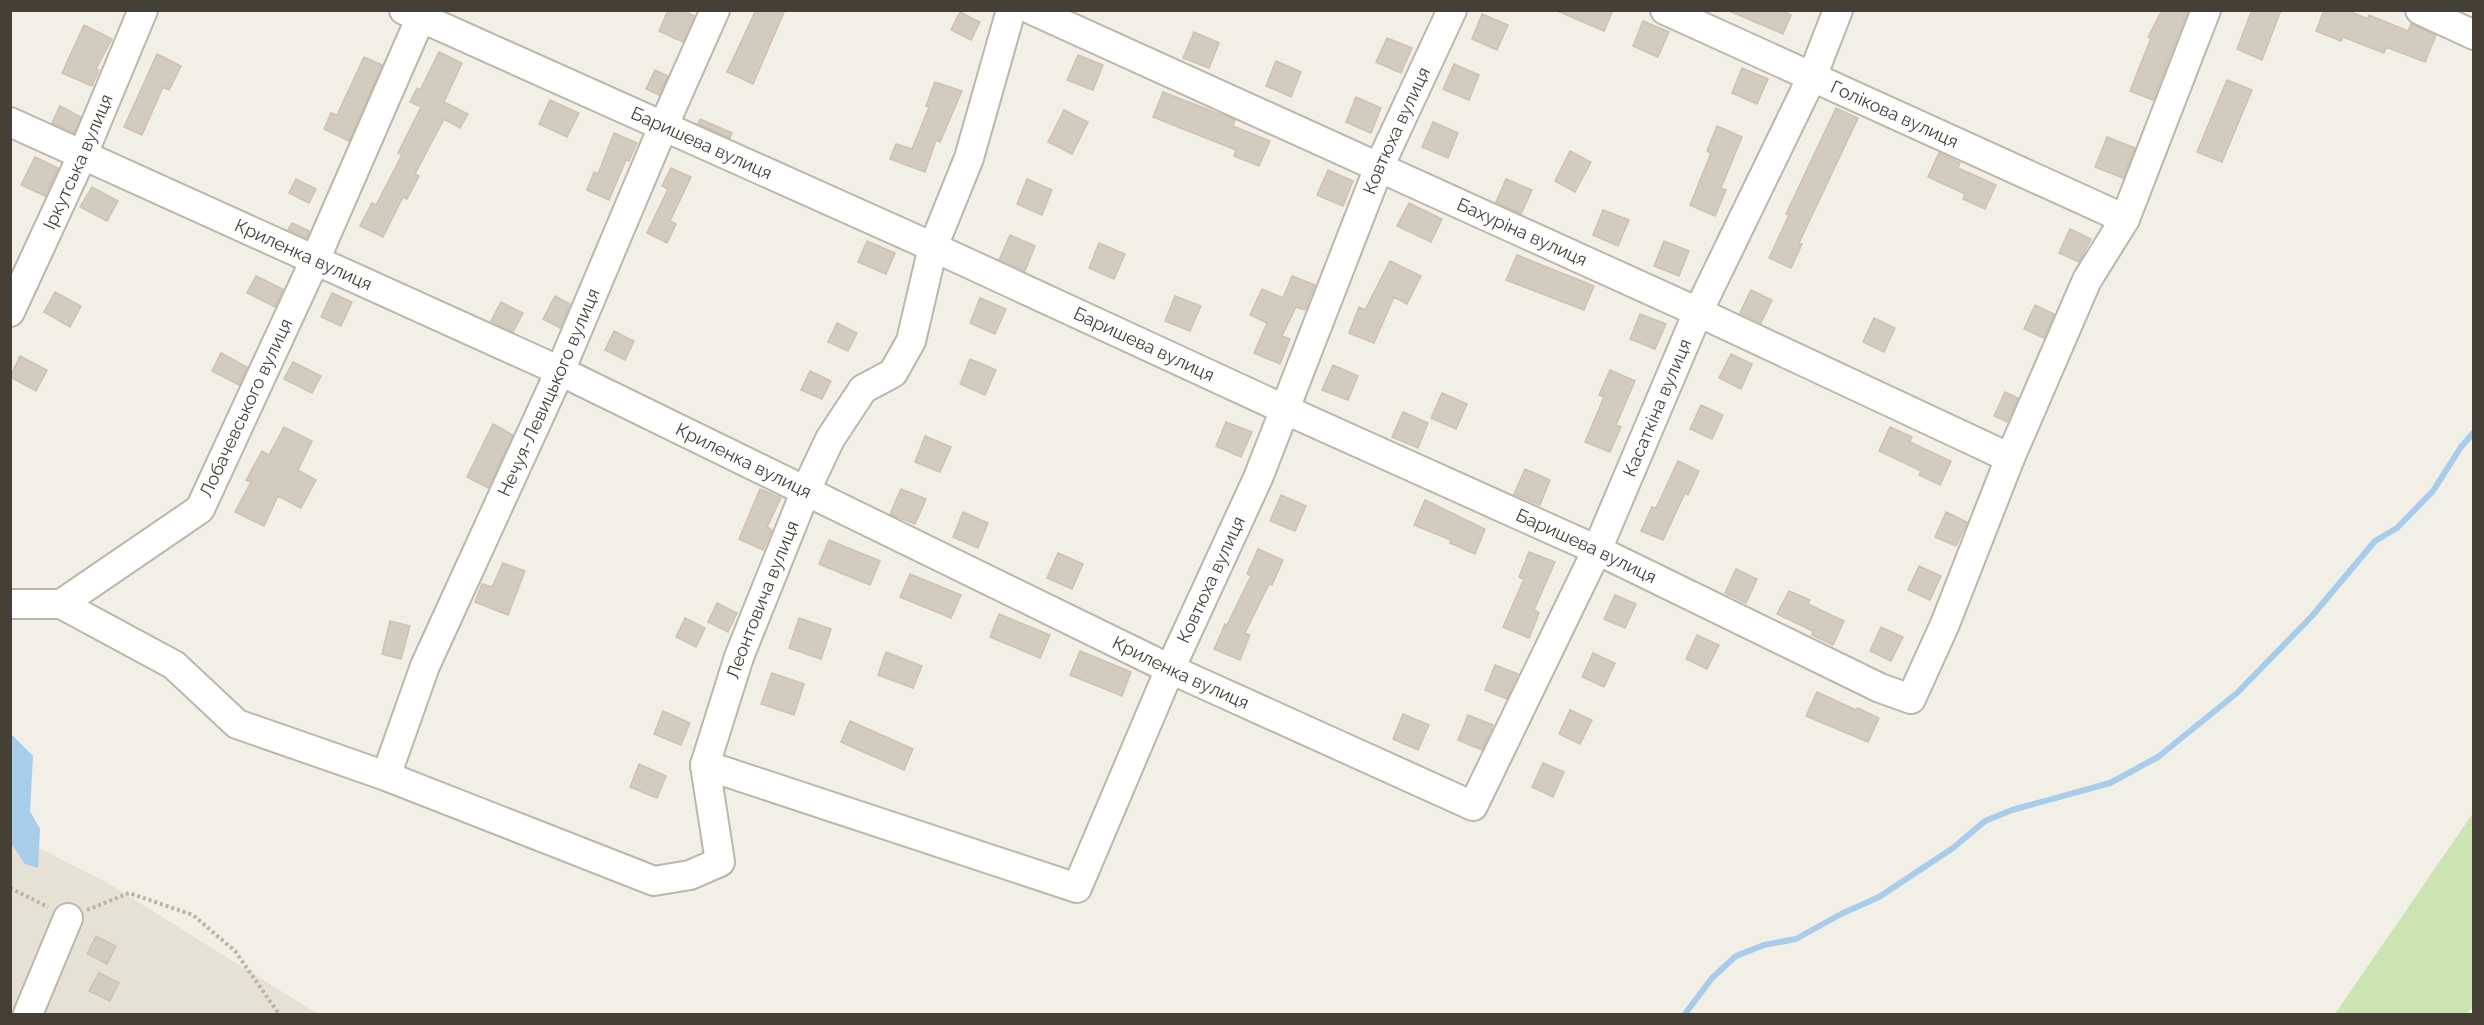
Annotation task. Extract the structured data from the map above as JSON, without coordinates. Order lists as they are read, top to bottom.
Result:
{
  "streets": {
    "street": [
      "Голікова вулиця",
      "Ковтюха вулиця",
      "Баришева вулиця",
      "Іркутська вулиця",
      "Бахуріна вулиця",
      "Криленка вулиця",
      "Нечуя-Левицького вулиця",
      "Лобачевського вулиця",
      "Касаткіна вулиця",
      "Леонтовича вулиця"
    ]
  },
  "crossings": [
    ["Голікова вулиця", "Касаткіна вулиця"],
    ["Ковтюха вулиця", "Баришева вулиця"],
    ["Ковтюха вулиця", "Бахуріна вулиця"],
    ["Ковтюха вулиця", "Криленка вулиця"],
    ["Ковтюха вулиця", "Леонтовича вулиця"],
    ["Баришева вулиця", "Бахуріна вулиця"],
    ["Баришева вулиця", "Нечуя-Левицького вулиця"],
    ["Баришева вулиця", "Лобачевського вулиця"],
    ["Баришева вулиця", "Касаткіна вулиця"],
    ["Баришева вулиця", "Леонтовича вулиця"],
    ["Іркутська вулиця", "Криленка вулиця"],
    ["Бахуріна вулиця", "Касаткіна вулиця"],
    ["Криленка вулиця", "Нечуя-Левицького вулиця"],
    ["Криленка вулиця", "Лобачевського вулиця"],
    ["Криленка вулиця", "Касаткіна вулиця"],
    ["Криленка вулиця", "Леонтовича вулиця"]
  ]
}
